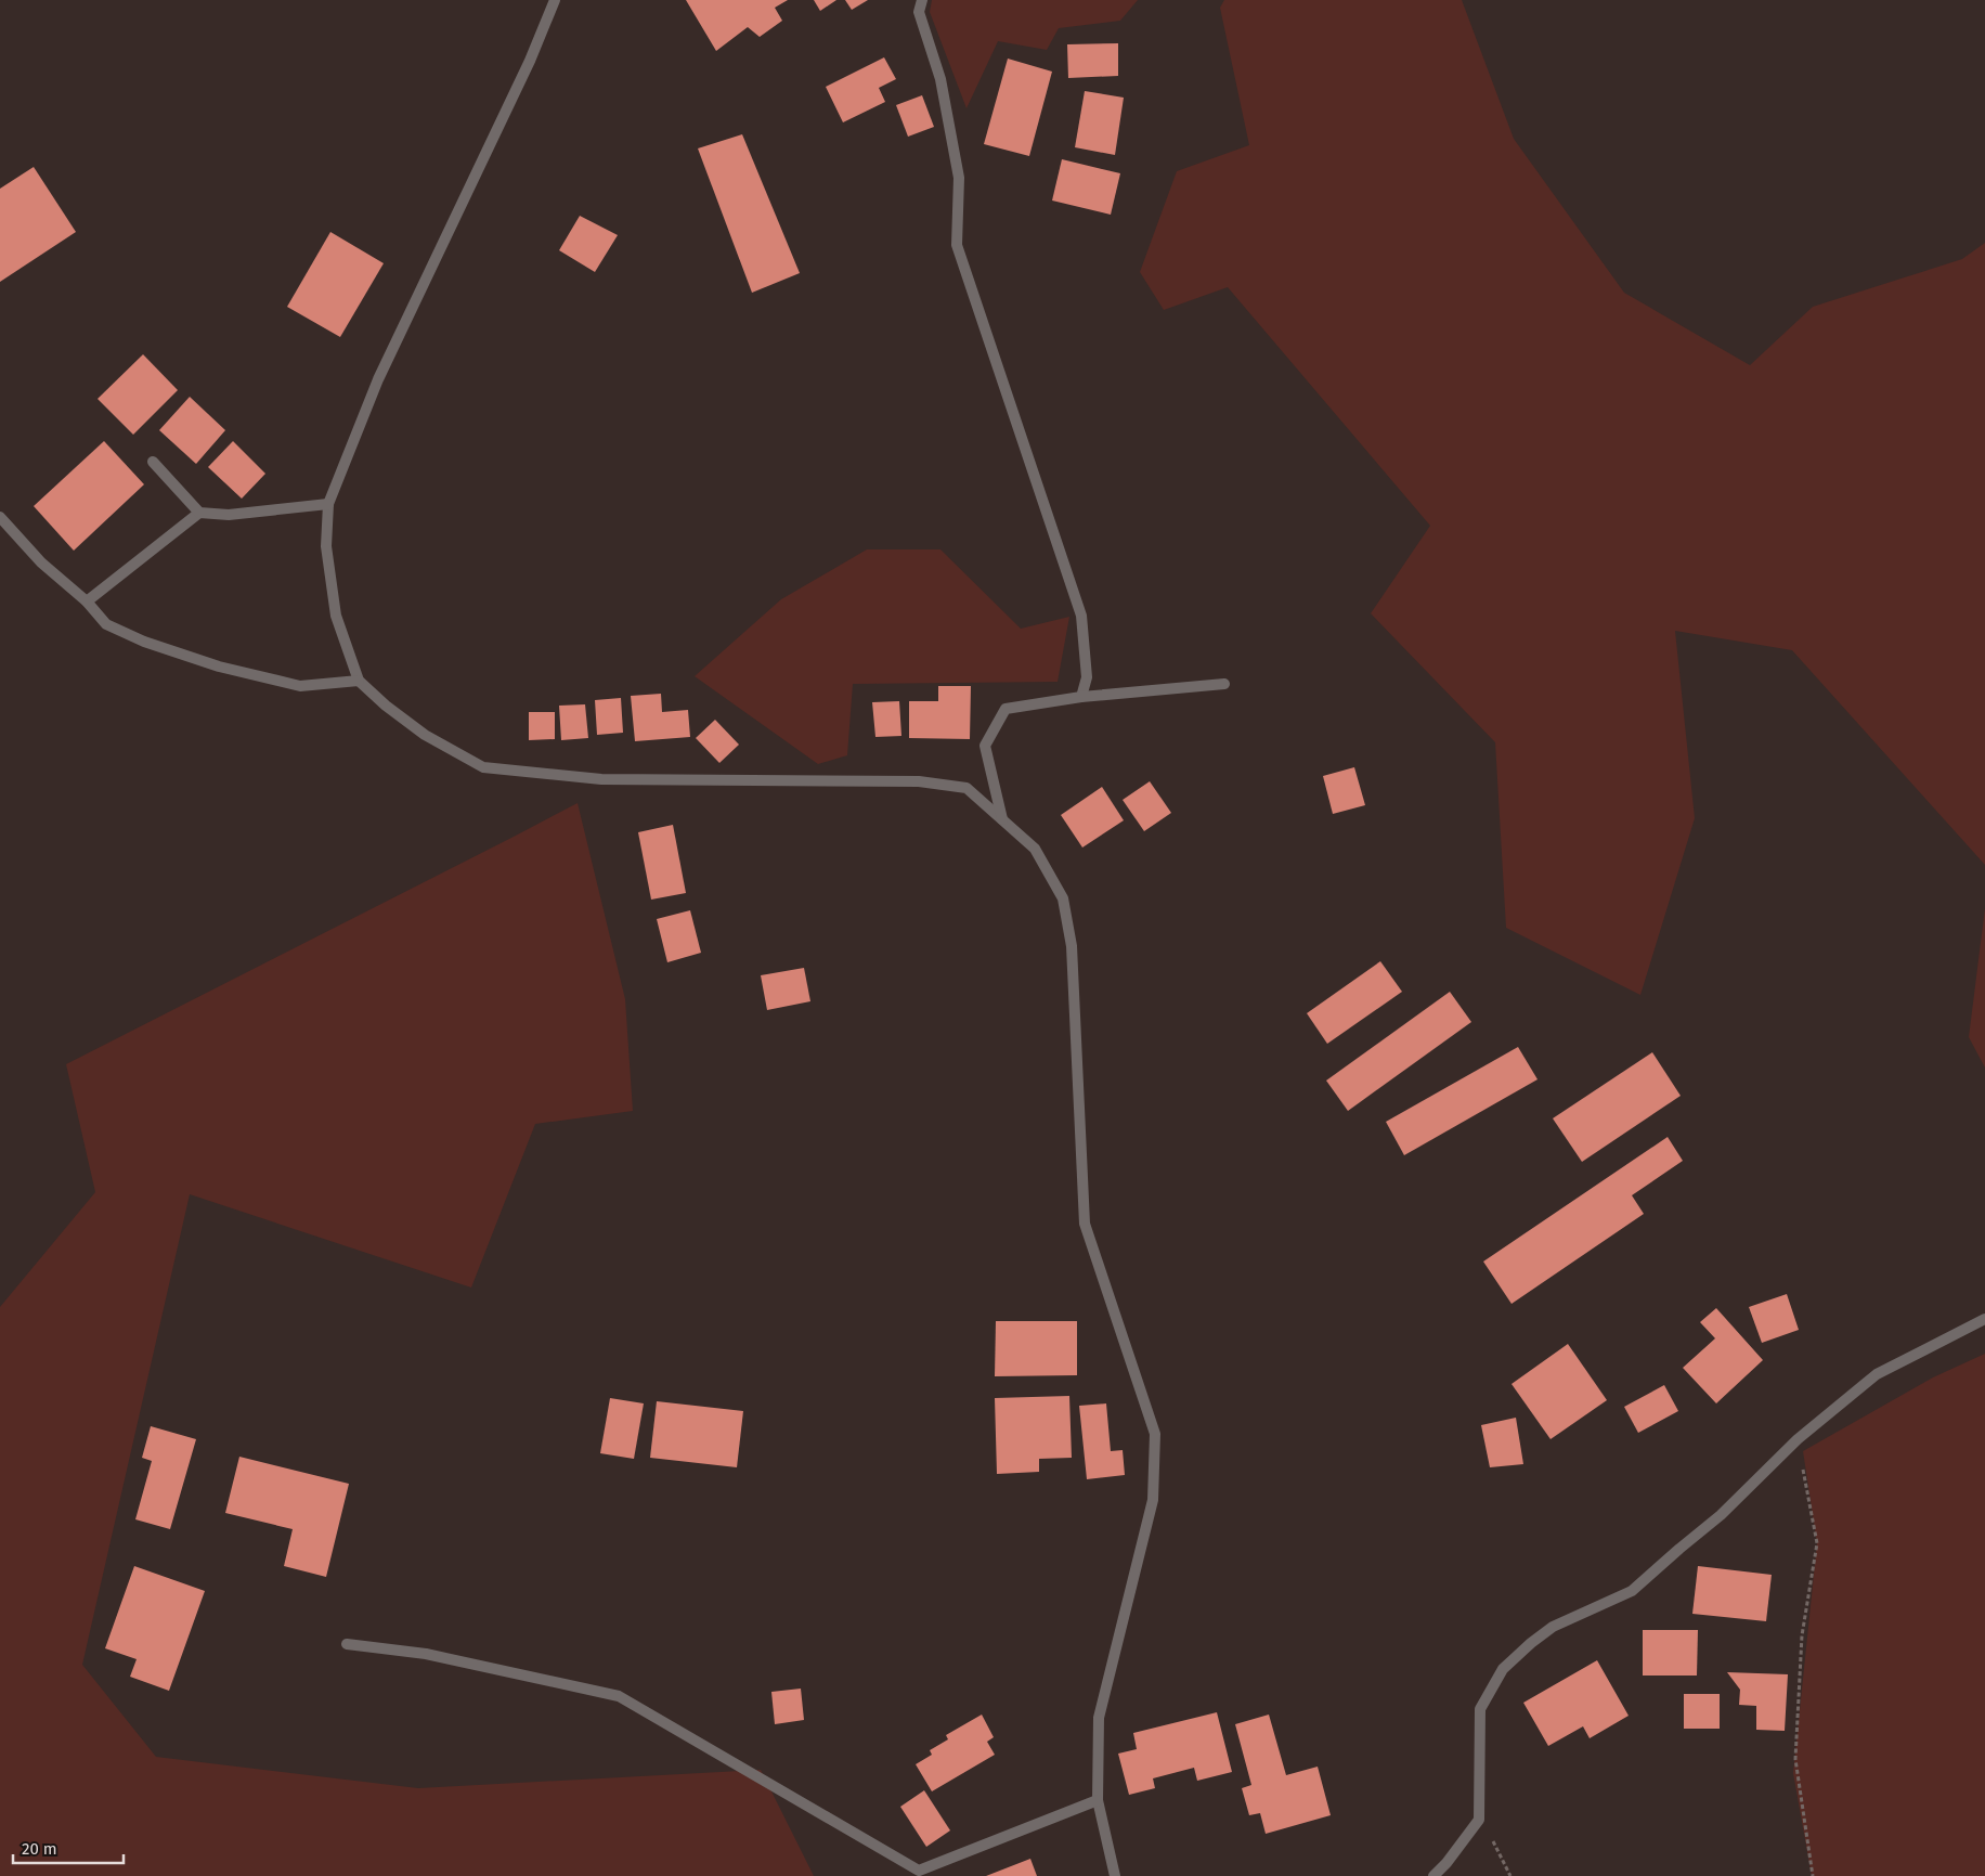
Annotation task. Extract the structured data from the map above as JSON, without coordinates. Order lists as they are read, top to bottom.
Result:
{
  "scale_bar": "20 m"
}
